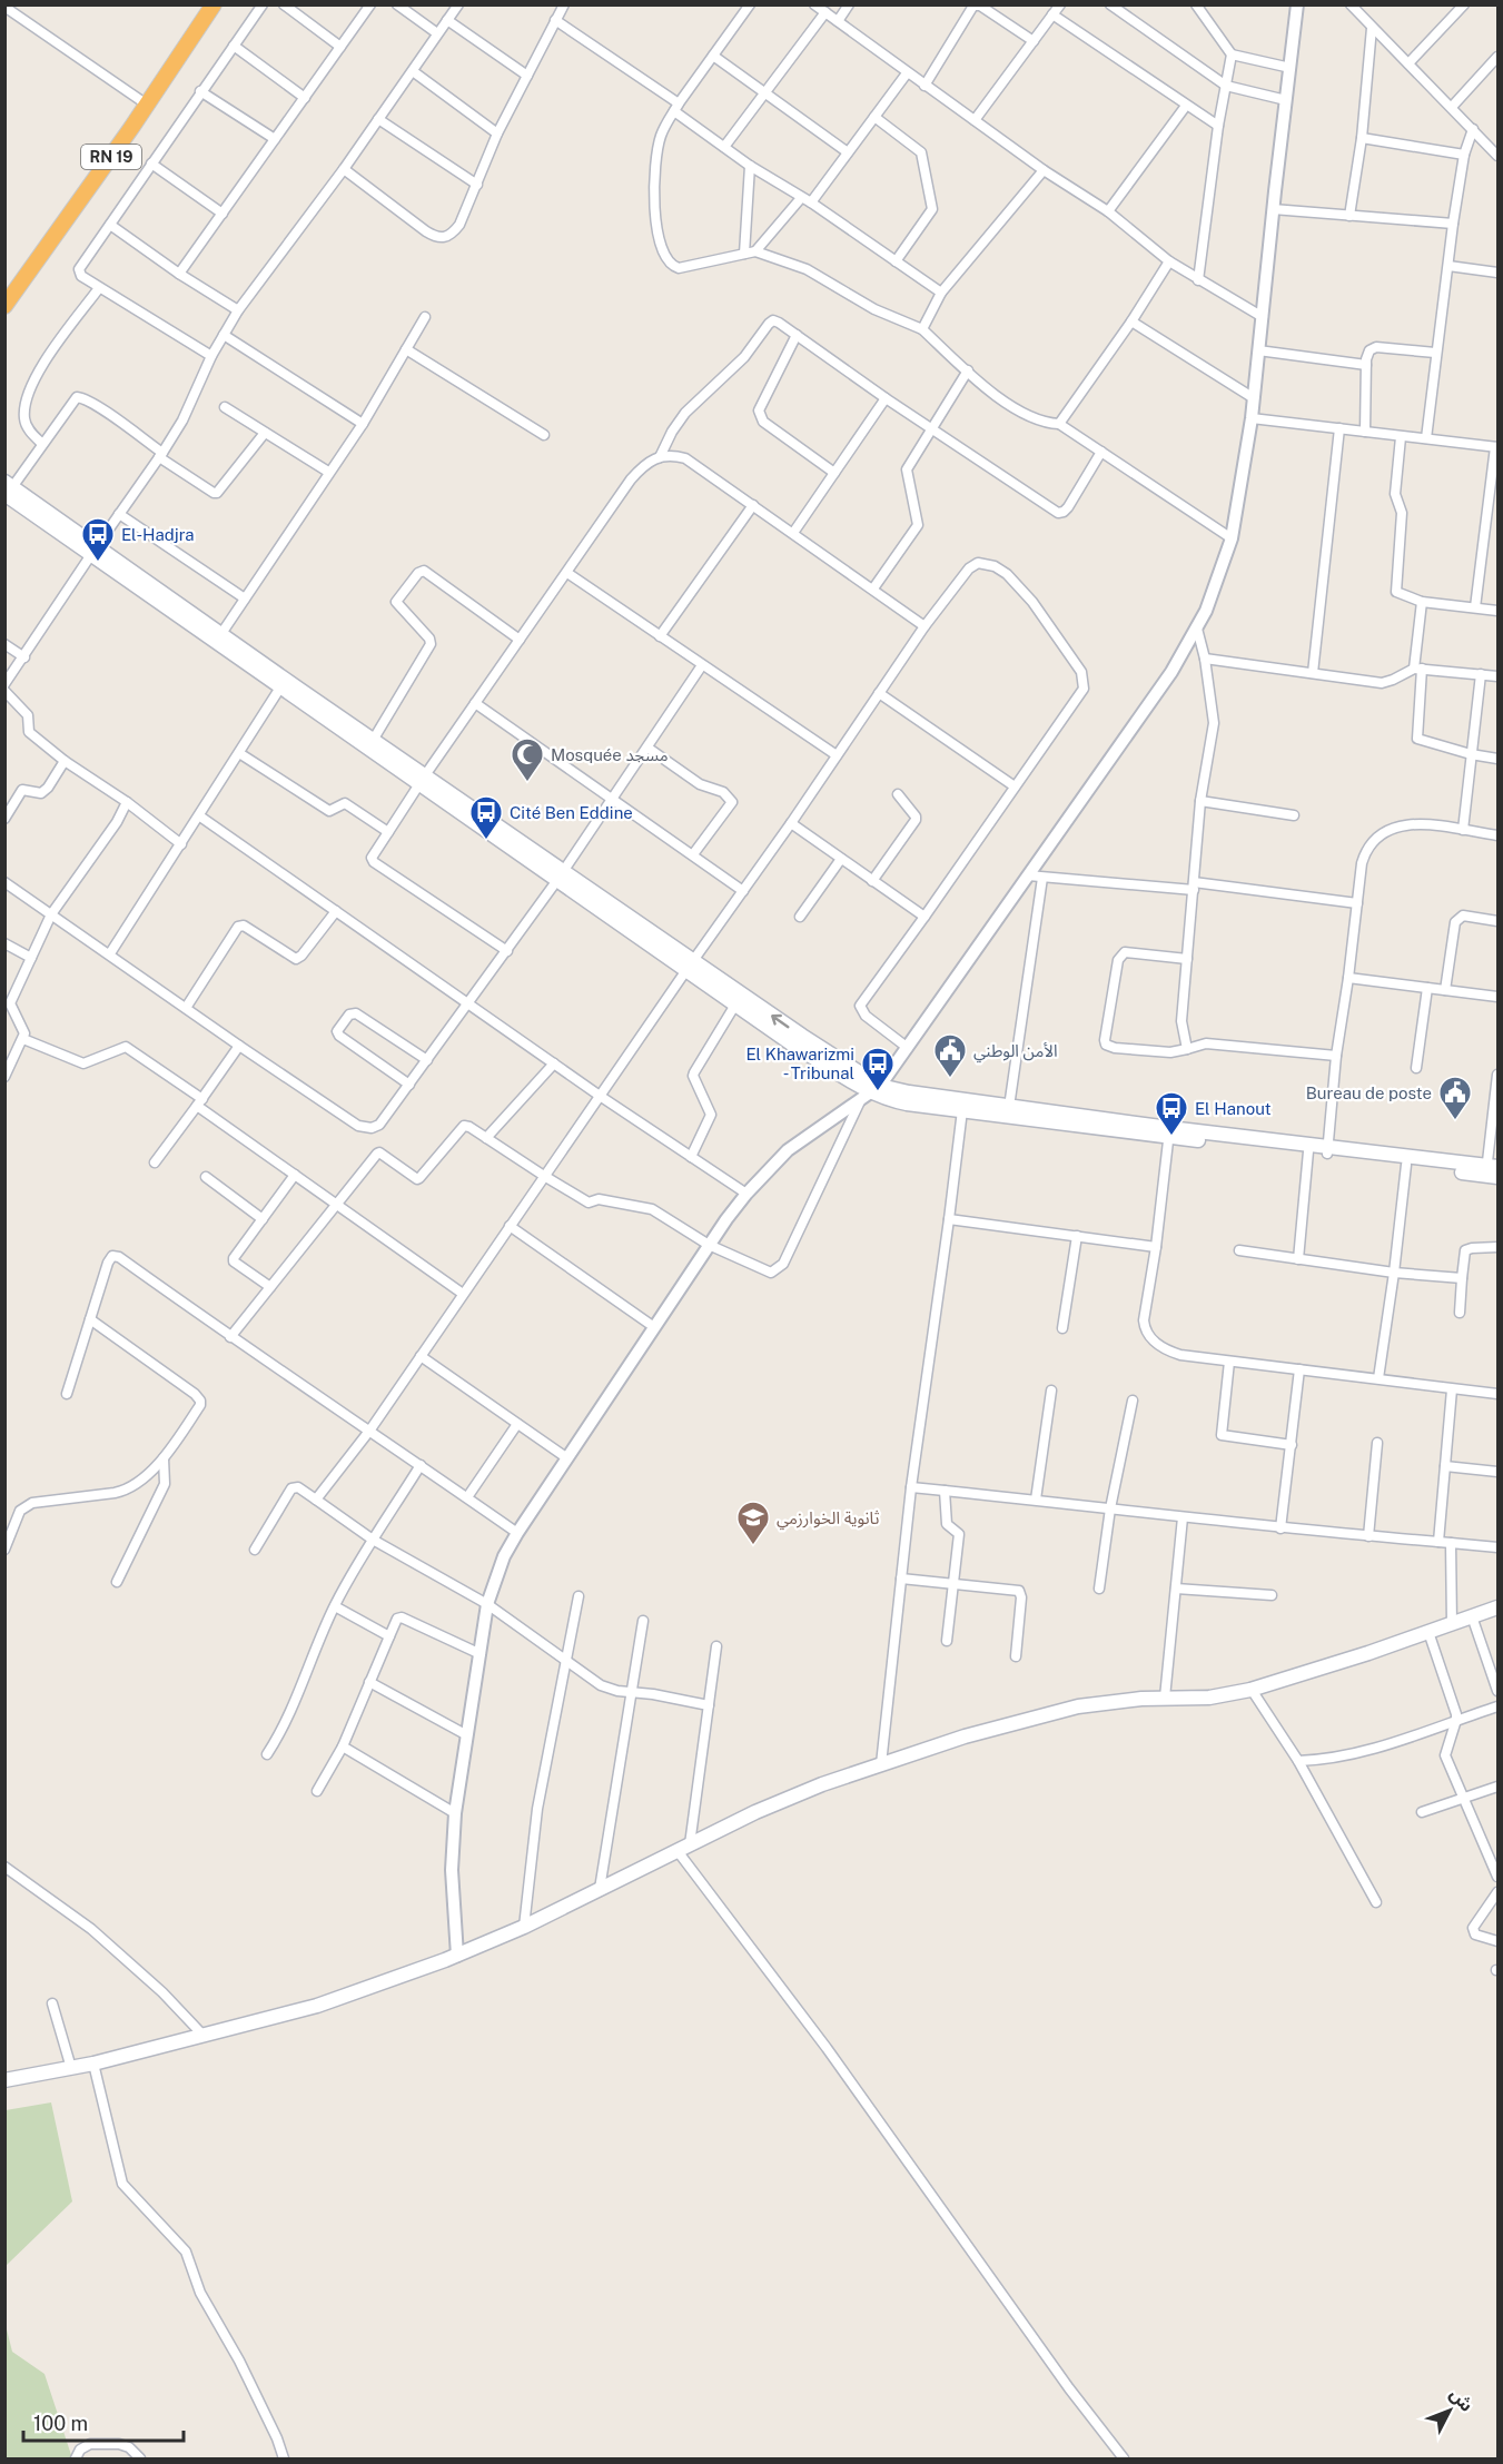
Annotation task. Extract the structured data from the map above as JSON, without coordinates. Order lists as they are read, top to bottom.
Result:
{
  "streets": {
    "highway": ["RN 19"]
  },
  "places": {
    "bus stop": [
      "El-Hadjra",
      "Cité Ben Eddine",
      "El Khawarizmi - Tribunal",
      "El Hanout"
    ],
    "mosque": ["Mosquée مسجد"],
    "public building": ["الأمن الوطني", "Bureau de poste"],
    "school or university": ["ثانوية الخوارزمي"]
  },
  "scale_bar": "100 m",
  "north": "top right"
}
